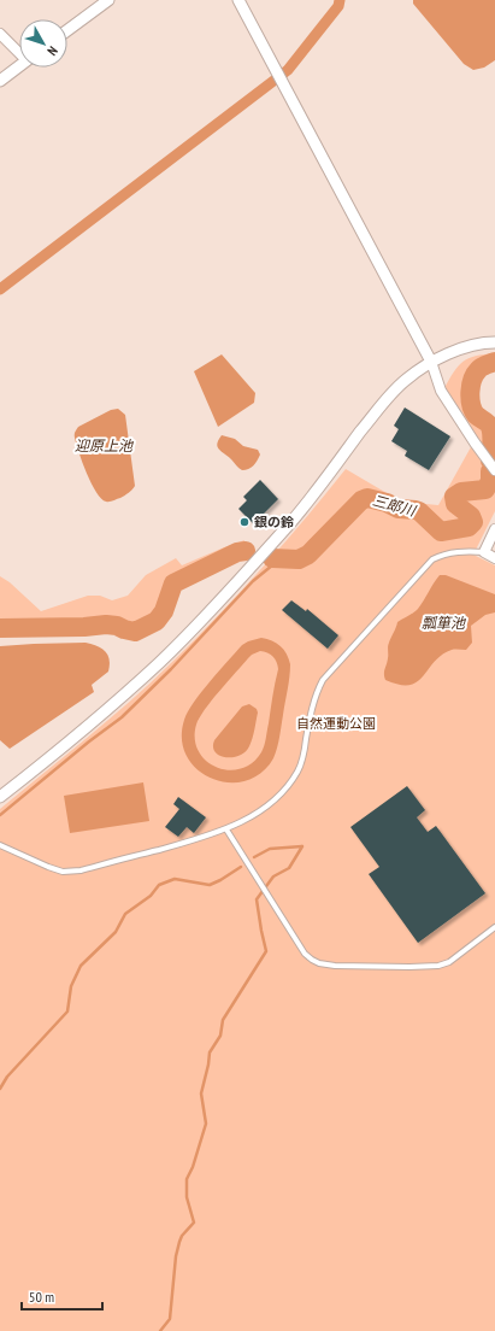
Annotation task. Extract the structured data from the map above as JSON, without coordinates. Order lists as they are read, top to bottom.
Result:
{
  "water": ["迎原上池", "三郎川", "瓢箪池"],
  "parks": ["自然運動公園"],
  "places": ["銀の鈴"],
  "scale_bar": "50 m",
  "north": "bottom right"
}
